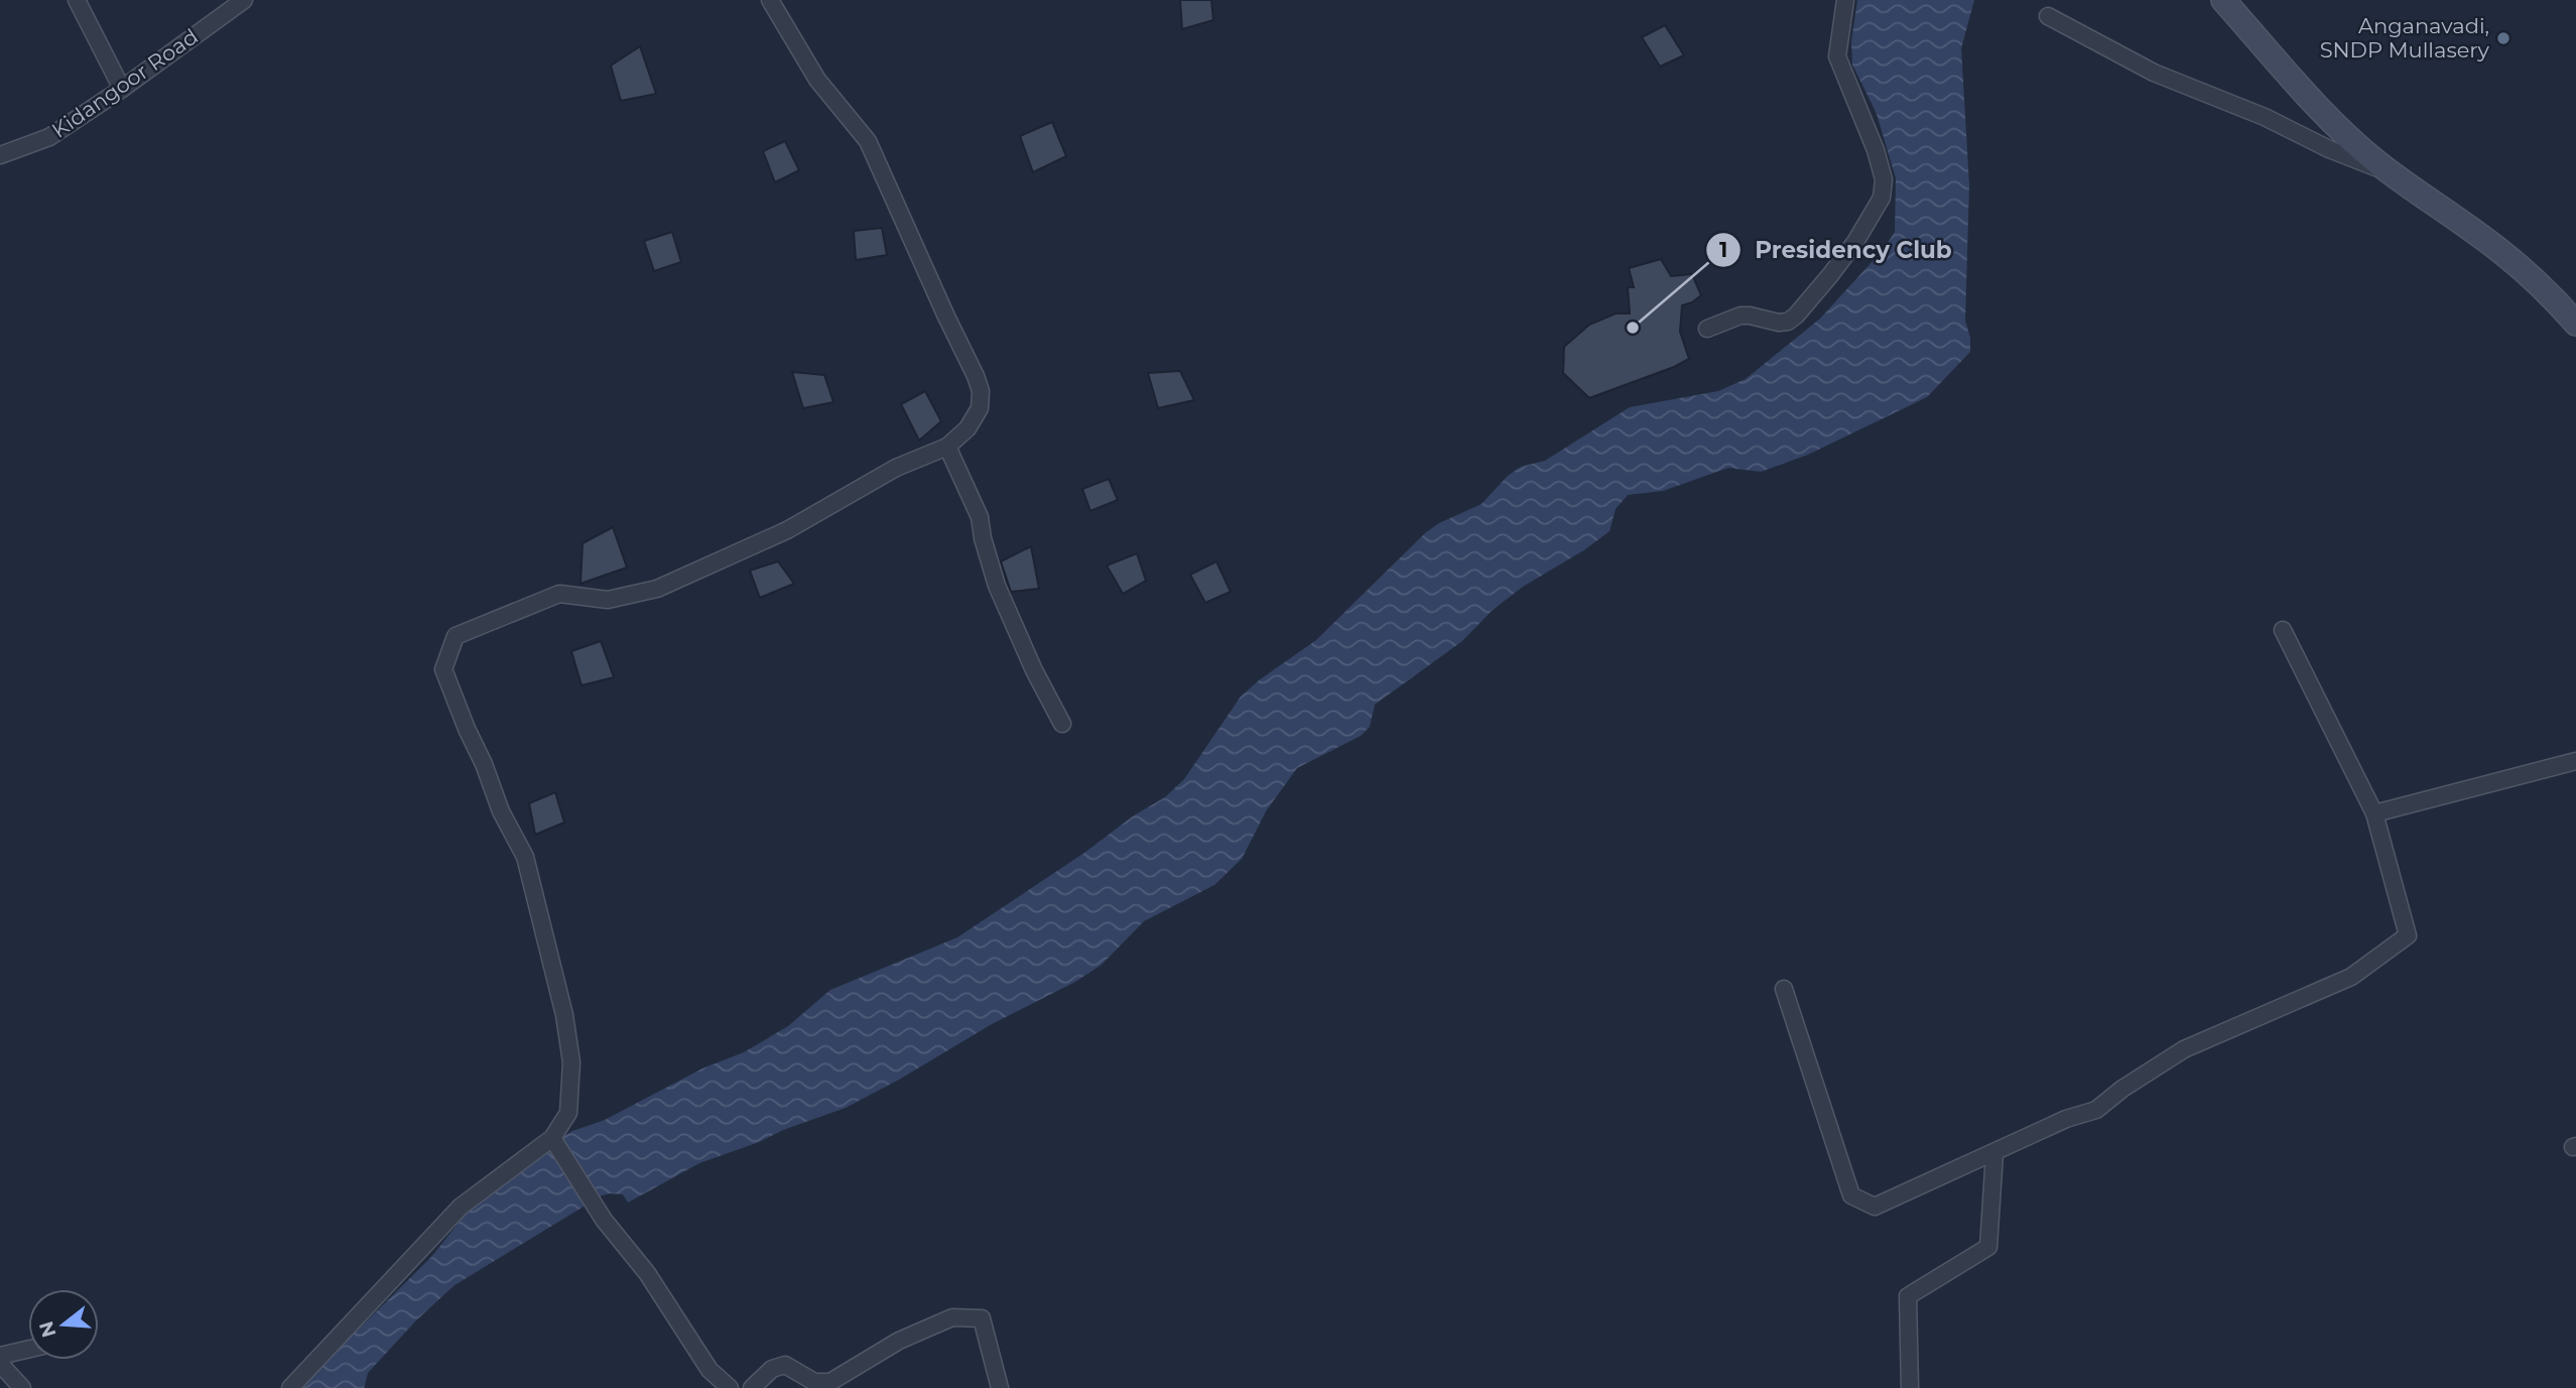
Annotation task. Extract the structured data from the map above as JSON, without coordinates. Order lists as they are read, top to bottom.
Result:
{
  "streets": {
    "street": ["Kidangoor Road"]
  },
  "places": ["Anganavadi, SNDP Mullasery", "Presidency Club"],
  "north": "left"
}
